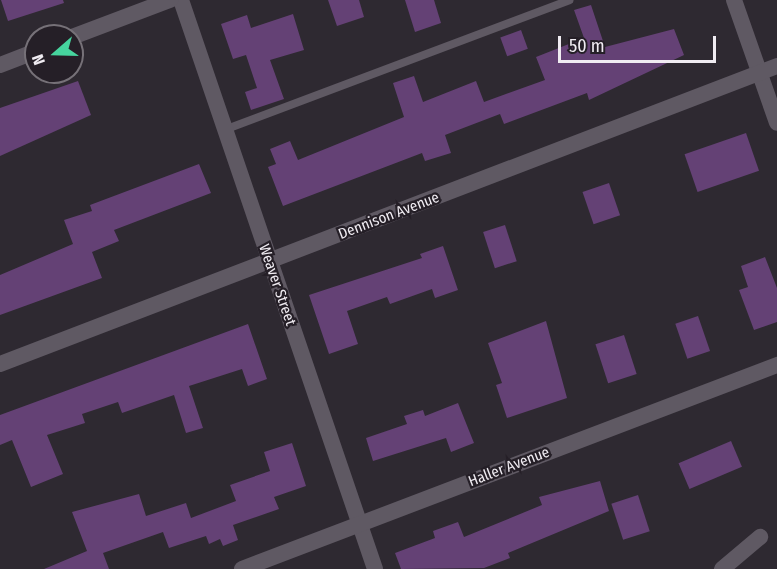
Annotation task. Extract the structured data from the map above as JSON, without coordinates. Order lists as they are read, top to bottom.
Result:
{
  "streets": {
    "street": ["Dennison Avenue", "Weaver Street", "Haller Avenue"]
  },
  "crossings": [
    ["Dennison Avenue", "Weaver Street"],
    ["Weaver Street", "Haller Avenue"]
  ],
  "scale_bar": "50 m",
  "north": "left"
}
